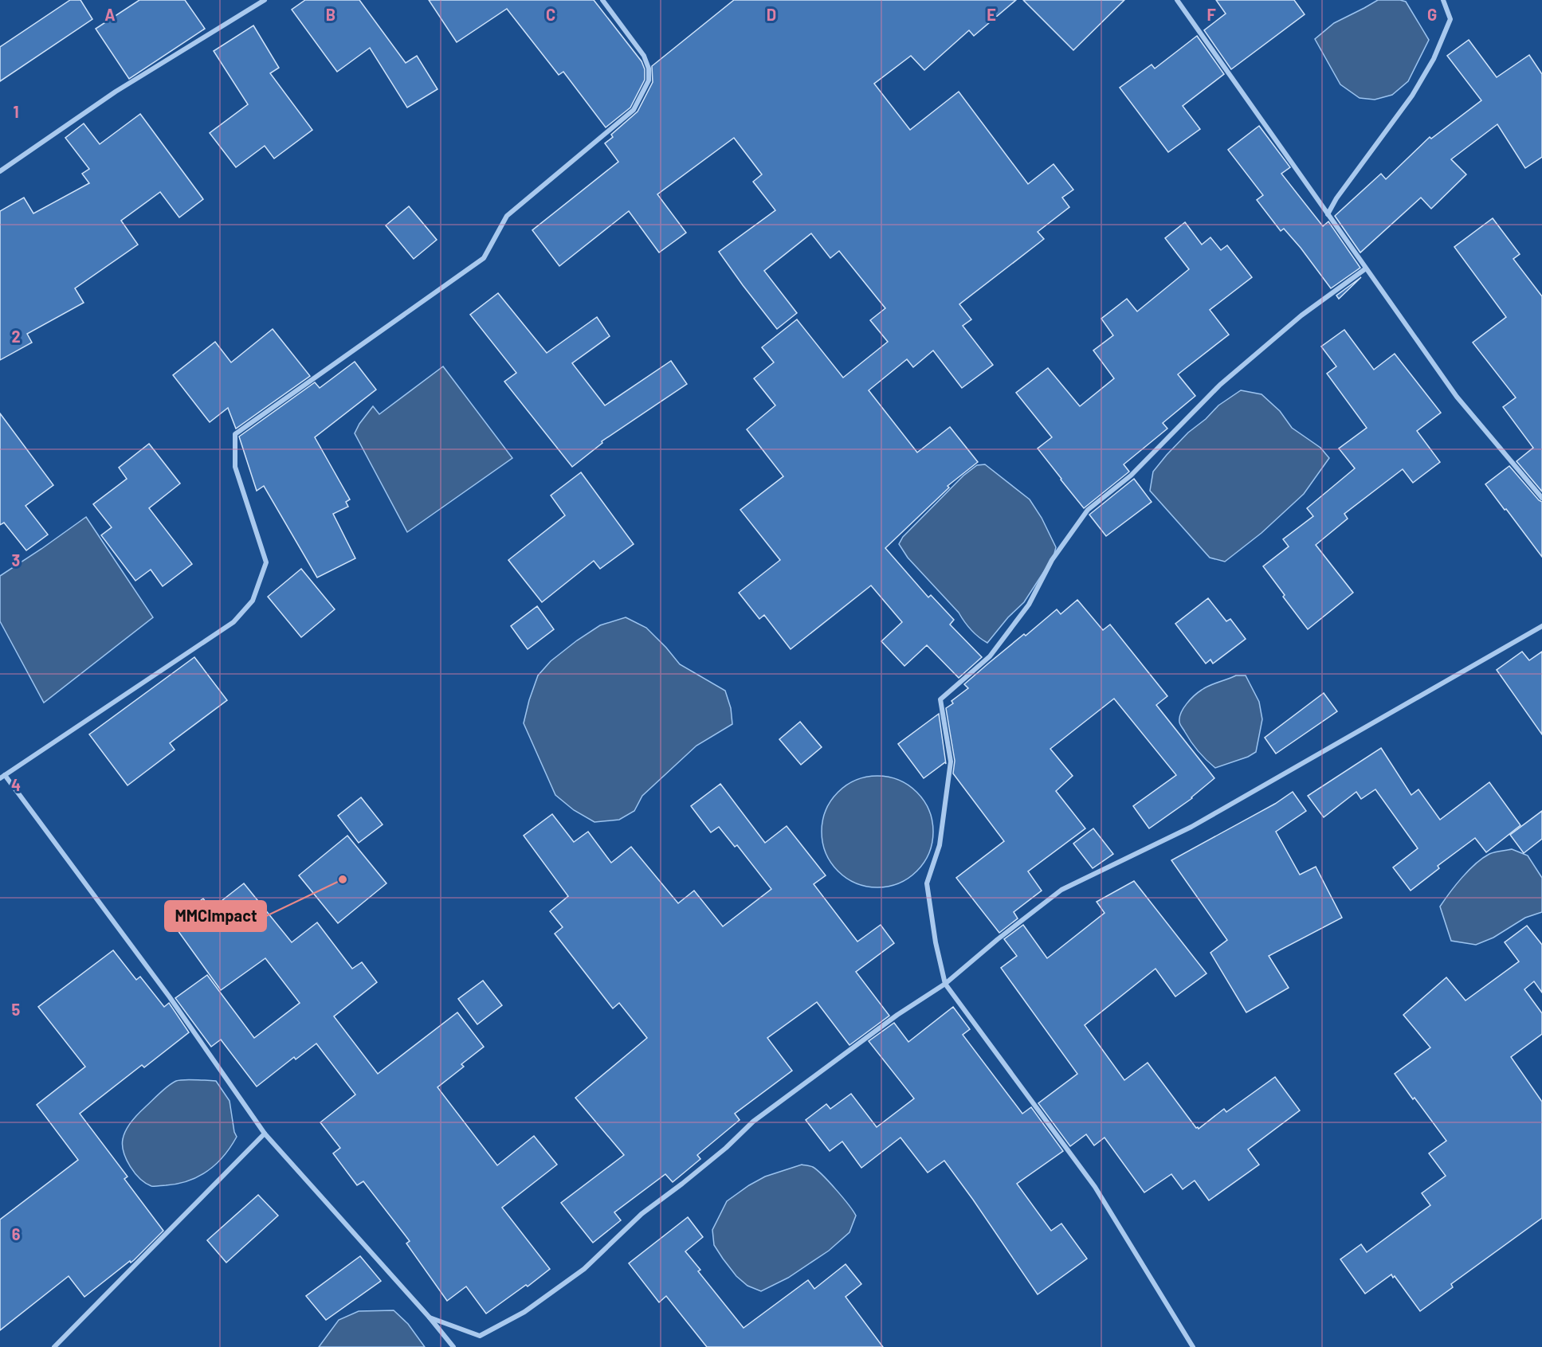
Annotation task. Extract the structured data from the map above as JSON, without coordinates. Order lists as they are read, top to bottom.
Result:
{
  "places": ["MMCImpact"],
  "grid": {
    "columns": [
      "A",
      "B",
      "C",
      "D",
      "E",
      "F",
      "G"
    ],
    "rows": [
      "1",
      "2",
      "3",
      "4",
      "5",
      "6"
    ]
  }
}
